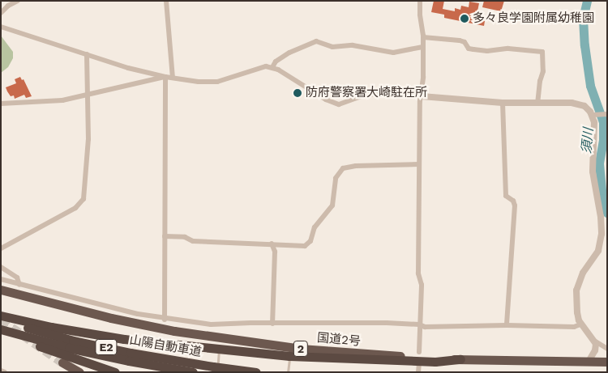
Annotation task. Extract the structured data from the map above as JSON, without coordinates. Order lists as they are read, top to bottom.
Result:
{
  "streets": {
    "highway": [
      "国道2号",
      "山陽自動車道",
      "E2",
      "2"
    ]
  },
  "water": ["須川"],
  "places": ["多々良学園附属幼稚園", "防府警察署大崎駐在所"]
}
